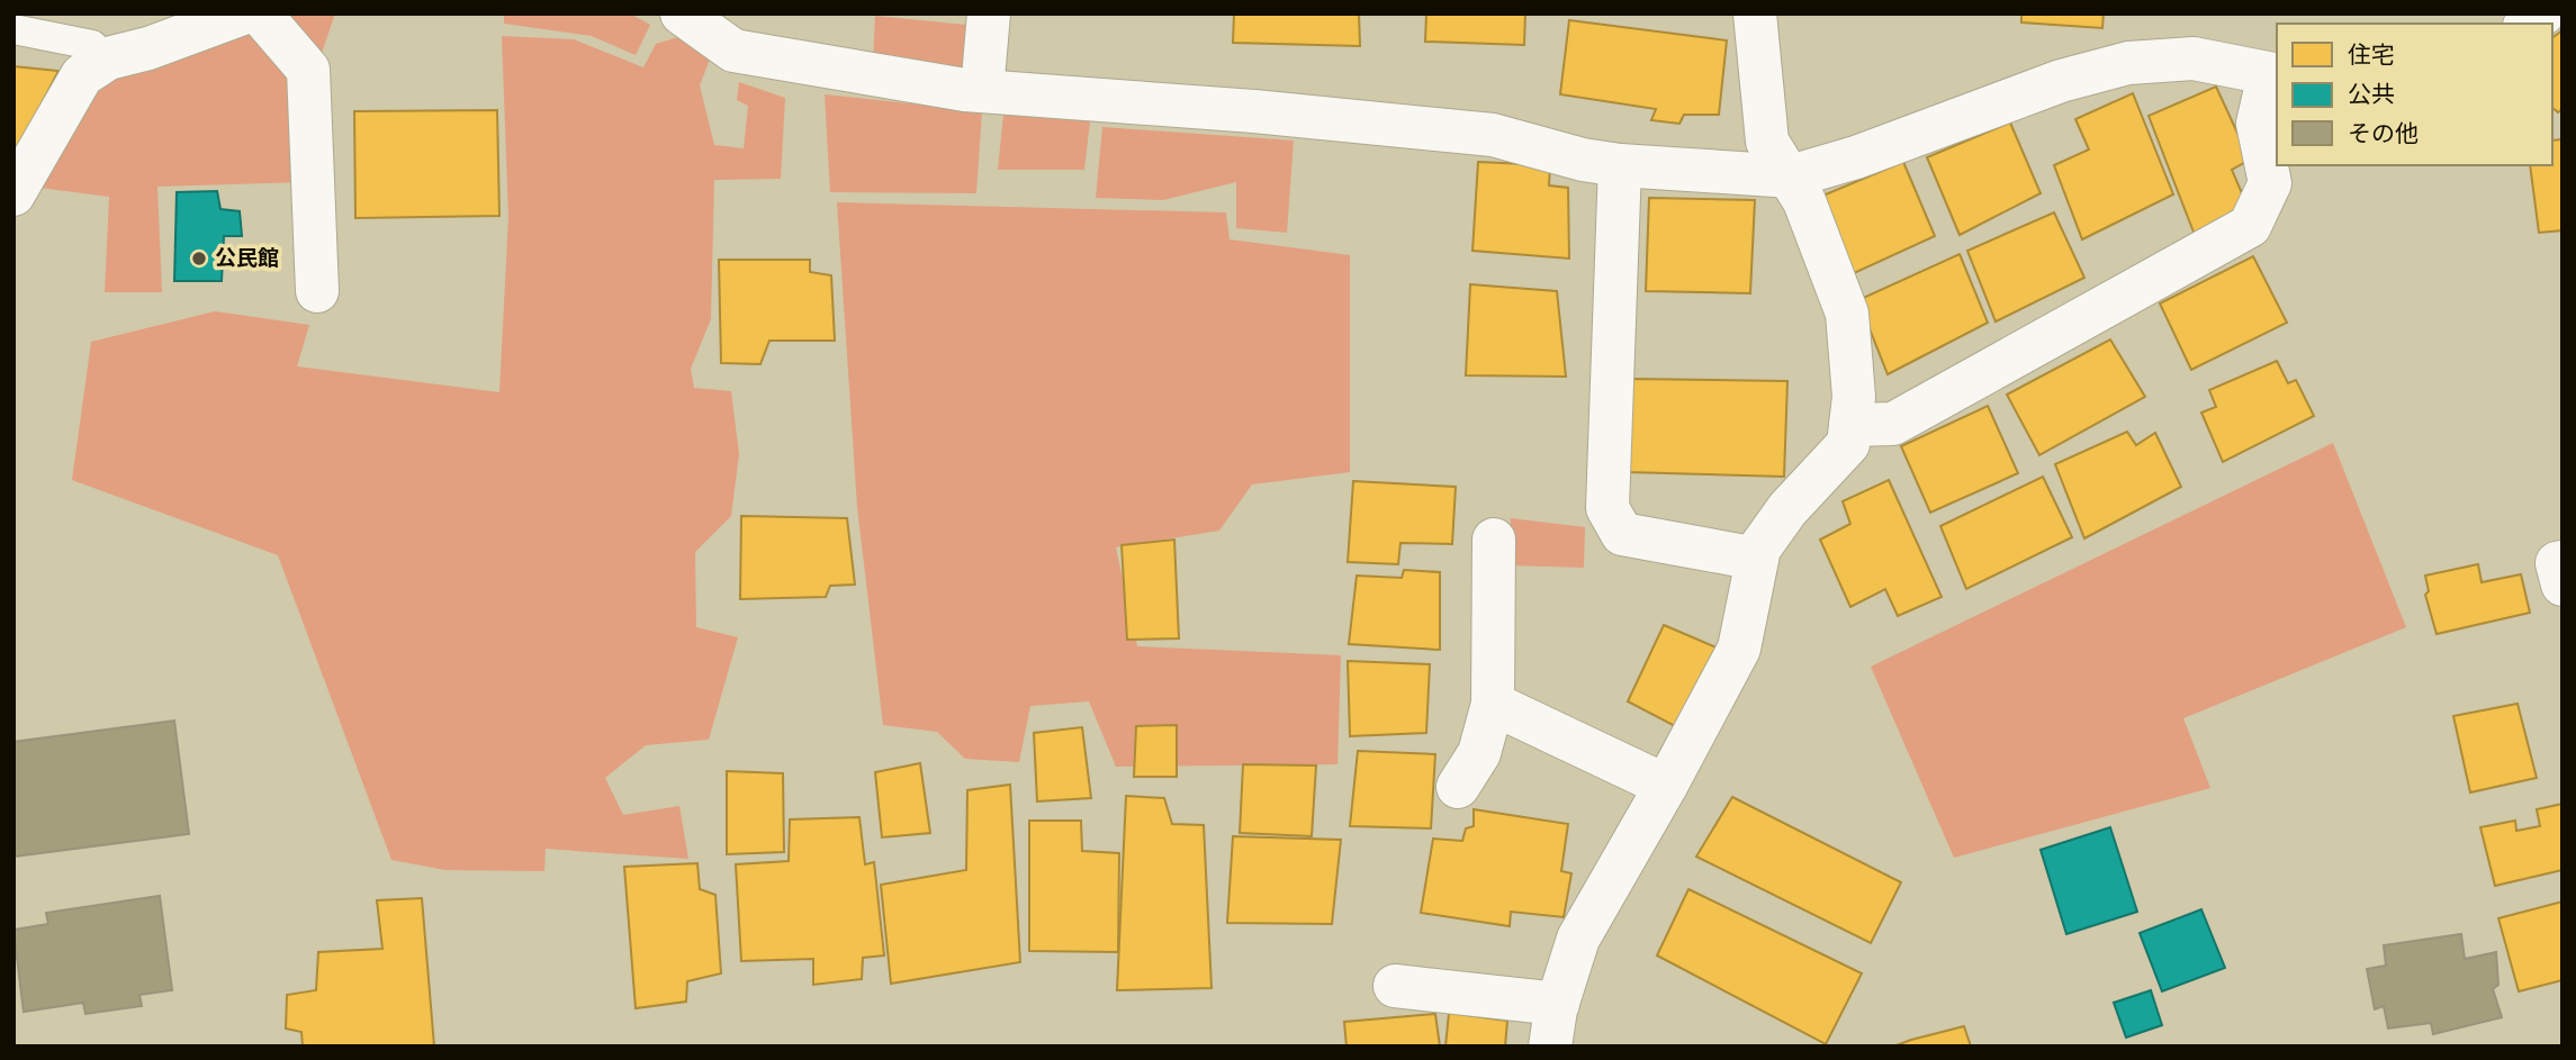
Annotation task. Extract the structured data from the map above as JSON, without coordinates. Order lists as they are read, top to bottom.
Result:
{
  "places": ["公民館"],
  "legend": ["住宅", "公共", "その他"]
}
